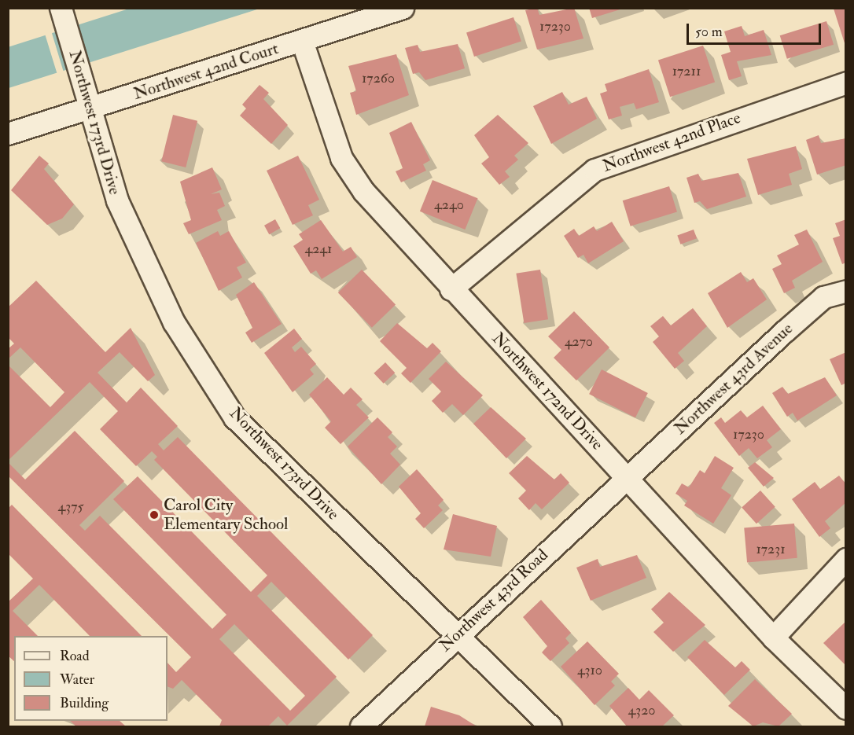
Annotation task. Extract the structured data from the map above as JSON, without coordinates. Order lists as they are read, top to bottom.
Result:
{
  "streets": {
    "street": [
      "Northwest 42nd Court",
      "Northwest 173rd Drive",
      "Northwest 42nd Place",
      "Northwest 43rd Avenue",
      "Northwest 172nd Drive",
      "Northwest 43rd Road"
    ]
  },
  "crossings": [
    ["Northwest 42nd Court", "Northwest 173rd Drive"],
    ["Northwest 42nd Court", "Northwest 172nd Drive"],
    ["Northwest 173rd Drive", "Northwest 43rd Road"],
    ["Northwest 42nd Place", "Northwest 172nd Drive"],
    ["Northwest 43rd Avenue", "Northwest 172nd Drive"],
    ["Northwest 43rd Avenue", "Northwest 43rd Road"],
    ["Northwest 172nd Drive", "Northwest 43rd Road"]
  ],
  "places": ["Carol City Elementary School"],
  "house_numbers": [
    "17230",
    "17211",
    "17260",
    "4240",
    "4241",
    "4270",
    "17230",
    "4375",
    "17231",
    "4310",
    "4320"
  ],
  "legend": ["Road", "Water", "Building"],
  "scale_bar": "50 m"
}
